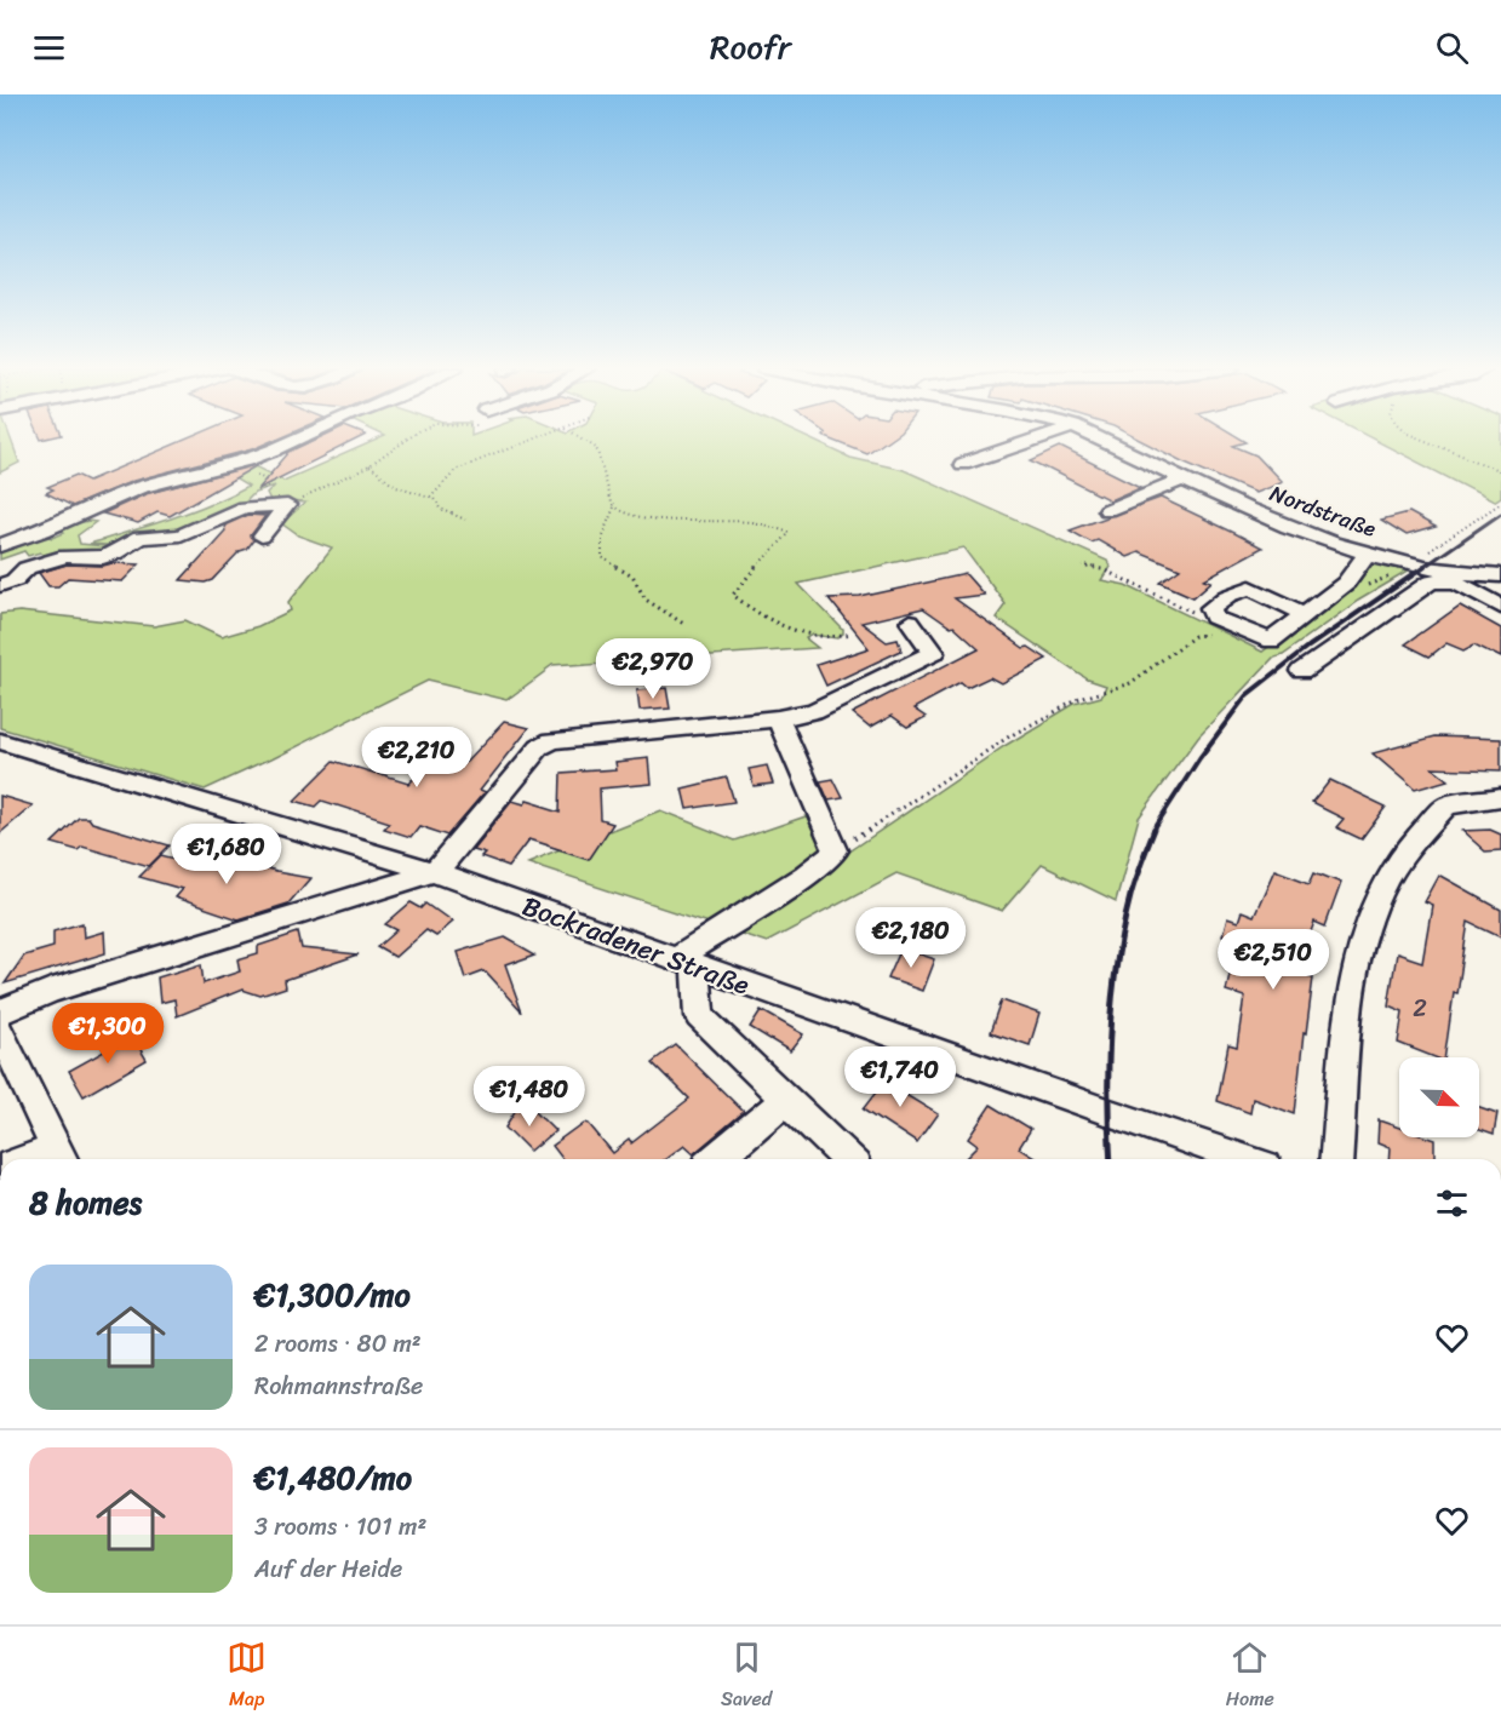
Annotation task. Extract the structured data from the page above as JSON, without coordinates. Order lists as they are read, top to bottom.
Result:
{
  "streets": {
    "street": ["Nordstraße", "Bockradener Straße"]
  },
  "house_numbers": ["2"],
  "north": "bottom right",
  "page": {
    "header": "Roofr",
    "price": [
      "€2,970",
      "€2,210",
      "€1,680",
      "€2,180",
      "€2,510",
      "€1,300",
      "€1,740",
      "€1,480"
    ],
    "heading": "8 homes",
    "list": [
      {
        "name": "€1,300/mo",
        "note": "2 rooms · 80 m² · Rohmannstraße"
      },
      {
        "name": "€1,480/mo",
        "note": "3 rooms · 101 m² · Auf der Heide"
      }
    ],
    "tabs": ["Map", "Saved", "Home"]
  }
}
